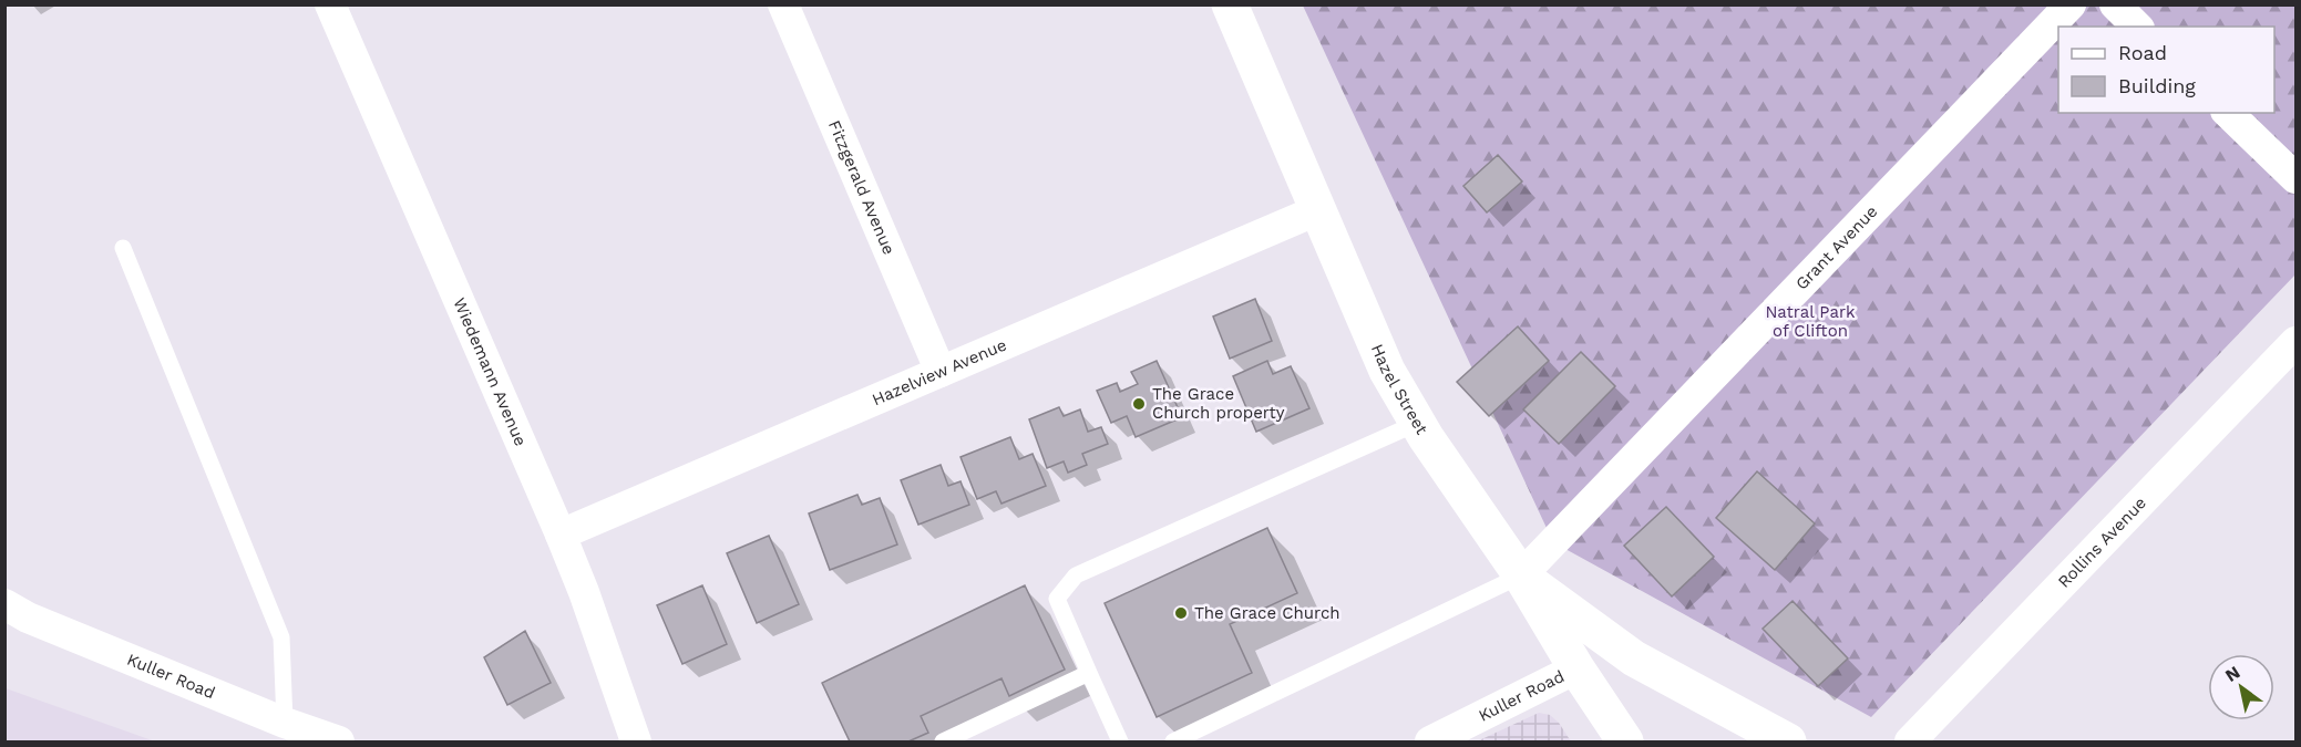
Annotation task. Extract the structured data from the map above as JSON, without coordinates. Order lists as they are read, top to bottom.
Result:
{
  "streets": {
    "street": [
      "Fitzgerald Avenue",
      "Grant Avenue",
      "Wiedemann Avenue",
      "Hazelview Avenue",
      "Hazel Street",
      "Rollins Avenue",
      "Kuller Road"
    ]
  },
  "crossings": [
    ["Fitzgerald Avenue", "Hazelview Avenue"],
    ["Grant Avenue", "Hazel Street"],
    ["Wiedemann Avenue", "Hazelview Avenue"],
    ["Hazelview Avenue", "Hazel Street"],
    ["Hazel Street", "Kuller Road"]
  ],
  "parks": ["Natral Park of Clifton"],
  "places": ["The Grace Church property", "The Grace Church"],
  "legend": ["Road", "Building"],
  "north": "top left"
}
